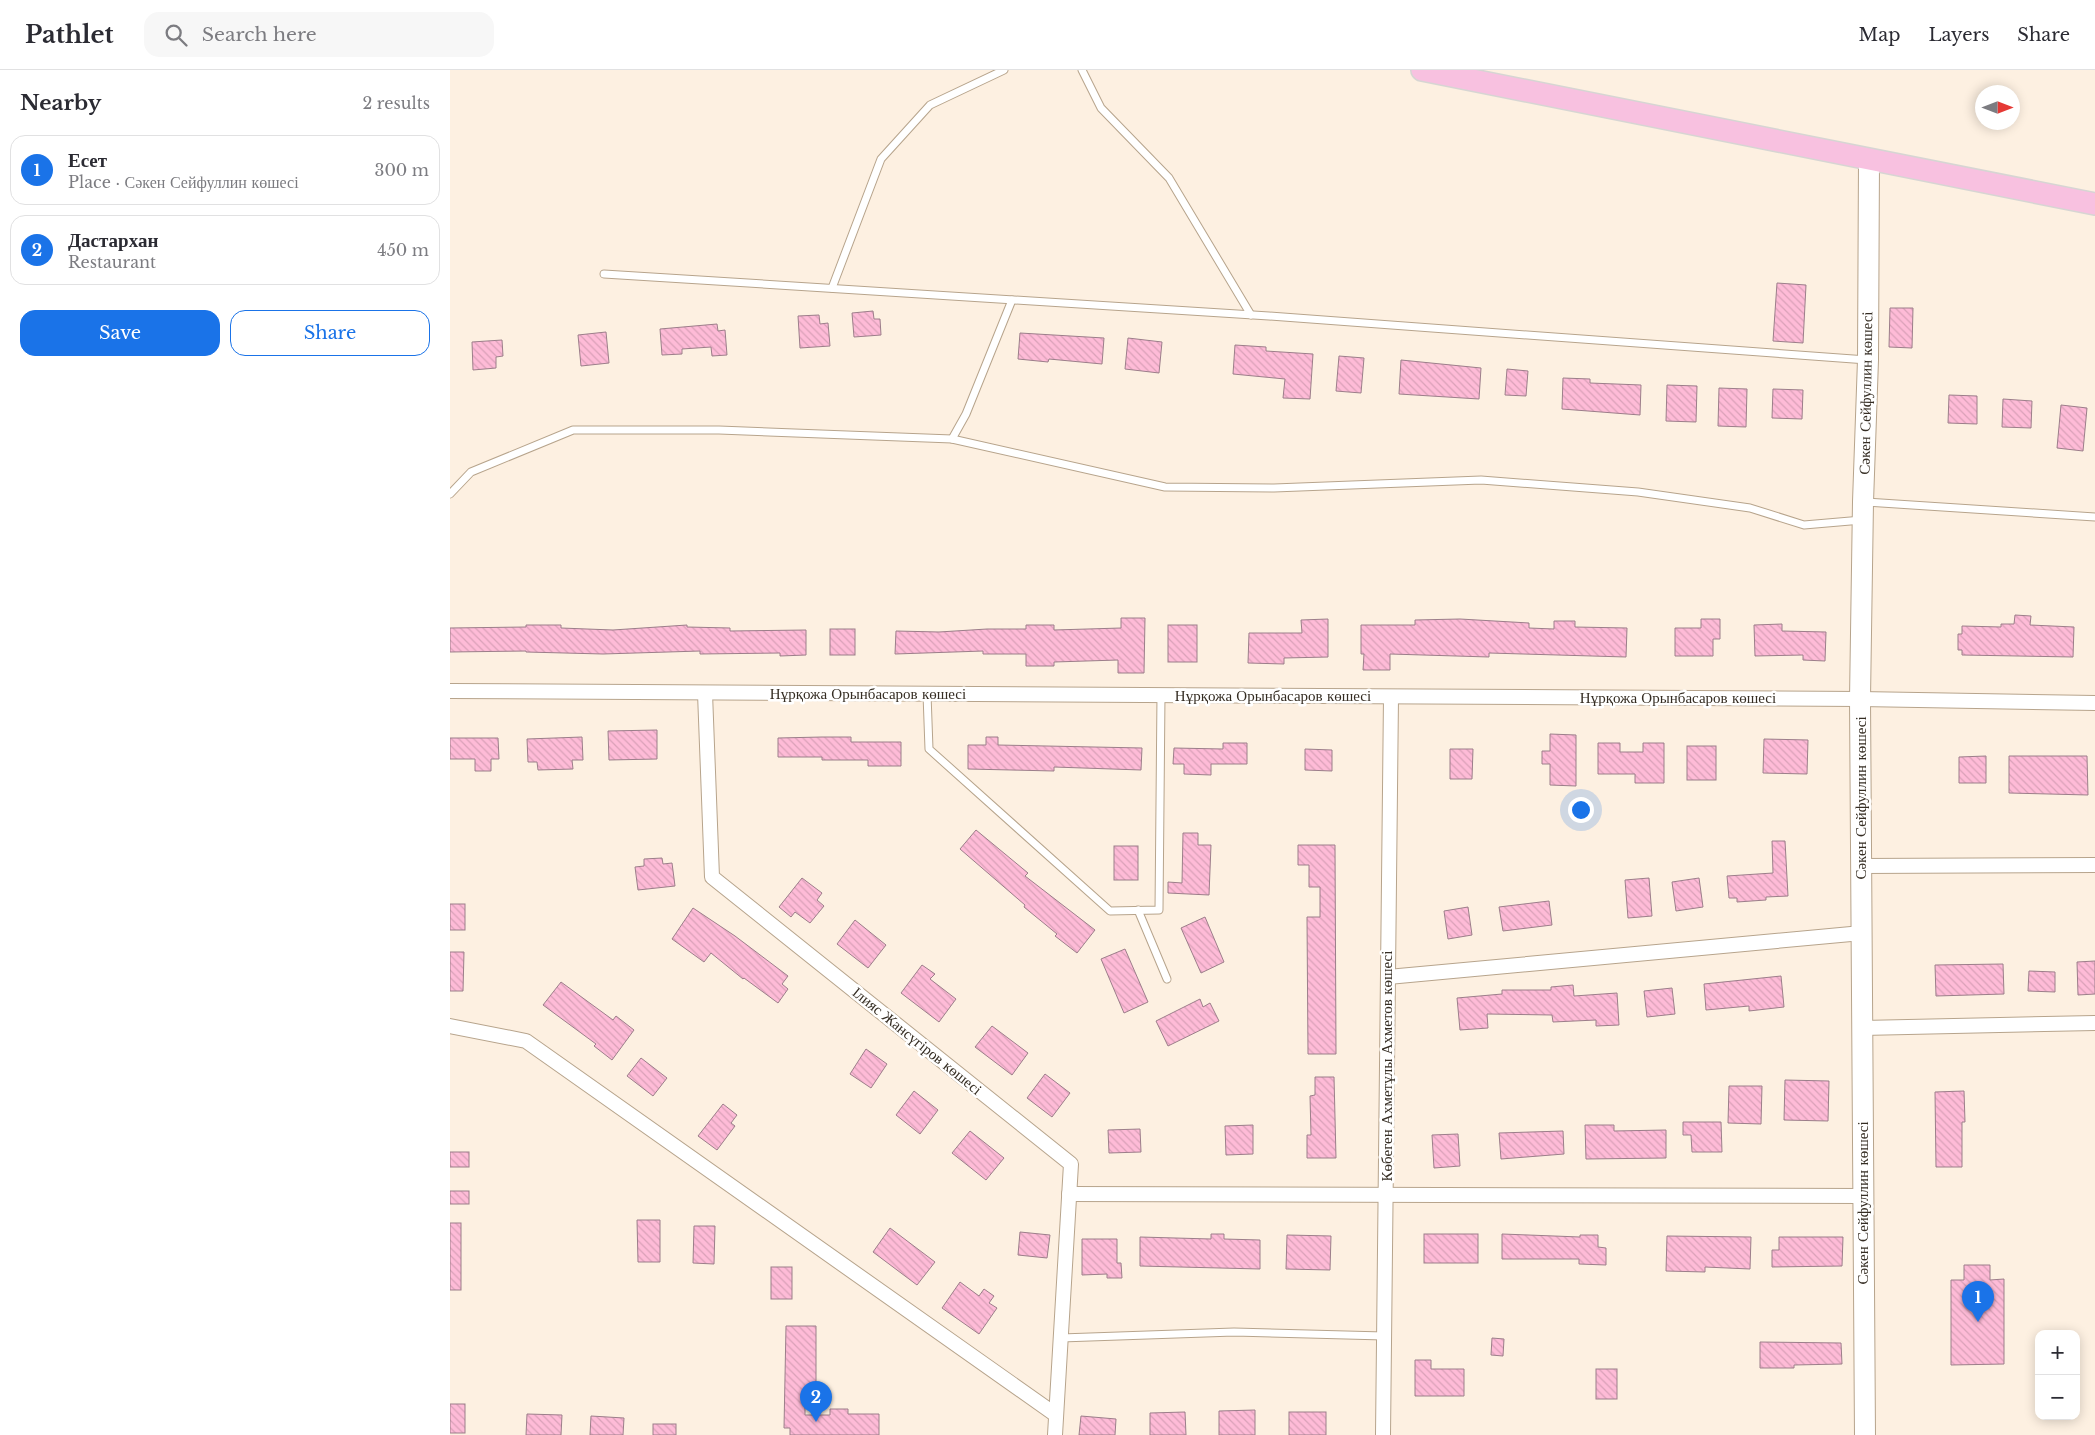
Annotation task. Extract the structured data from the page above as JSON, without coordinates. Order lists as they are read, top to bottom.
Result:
{
  "streets": {
    "street": [
      "Сәкен Сейфуллин көшесі",
      "Нұрқожа Орынбасаров көшесі",
      "Ілияс Жансүгіров көшесі",
      "Көбеген Ахметұлы Ахметов көшесі"
    ]
  },
  "crossings": [
    ["Сәкен Сейфуллин көшесі", "Нұрқожа Орынбасаров көшесі"],
    ["Нұрқожа Орынбасаров көшесі", "Ілияс Жансүгіров көшесі"],
    ["Нұрқожа Орынбасаров көшесі", "Көбеген Ахметұлы Ахметов көшесі"]
  ],
  "north": "right",
  "page": {
    "header": "Pathlet",
    "search": "Search here",
    "nav": ["Map", "Layers", "Share"],
    "heading": ["Nearby", "2 results"],
    "list": [
      {
        "mark": "1",
        "name": "Есет",
        "note": "Place · Сәкен Сейфуллин көшесі",
        "value": "300 m"
      },
      {
        "mark": "2",
        "name": "Дастархан",
        "note": "Restaurant",
        "value": "450 m"
      }
    ],
    "buttons": ["Save", "Share"],
    "pins": ["1", "2"],
    "map_buttons": ["+", "−"]
  }
}
